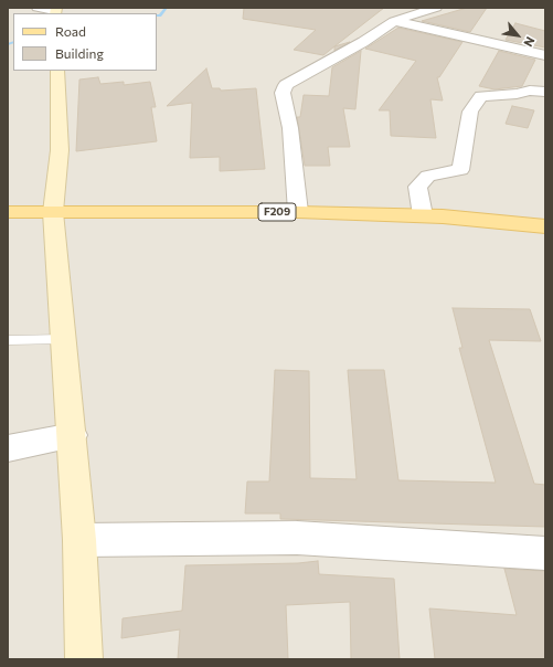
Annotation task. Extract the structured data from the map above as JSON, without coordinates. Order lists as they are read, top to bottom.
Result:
{
  "streets": {
    "main road": ["F209"]
  },
  "legend": ["Road", "Building"],
  "north": "bottom right"
}
